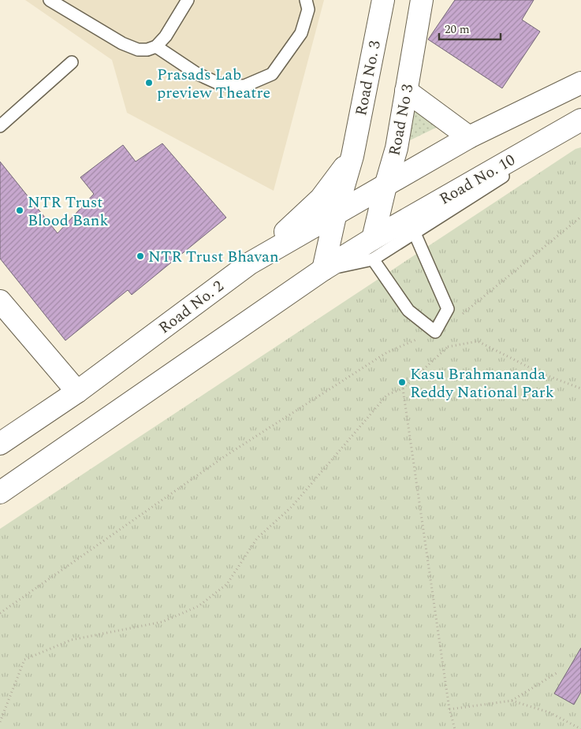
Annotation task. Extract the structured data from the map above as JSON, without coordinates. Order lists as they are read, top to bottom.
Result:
{
  "streets": {
    "main road": [
      "Road No. 3",
      "Road No 3",
      "Road No. 10",
      "Road No. 2"
    ]
  },
  "crossings": [
    ["Road No. 3", "Road No. 10"],
    ["Road No. 3", "Road No. 2"],
    ["Road No 3", "Road No. 10"],
    ["Road No 3", "Road No. 2"]
  ],
  "places": [
    "Prasads Lab preview Theatre",
    "NTR Trust Blood Bank",
    "NTR Trust Bhavan",
    "Kasu Brahmananda Reddy National Park"
  ],
  "scale_bar": "20 m"
}
